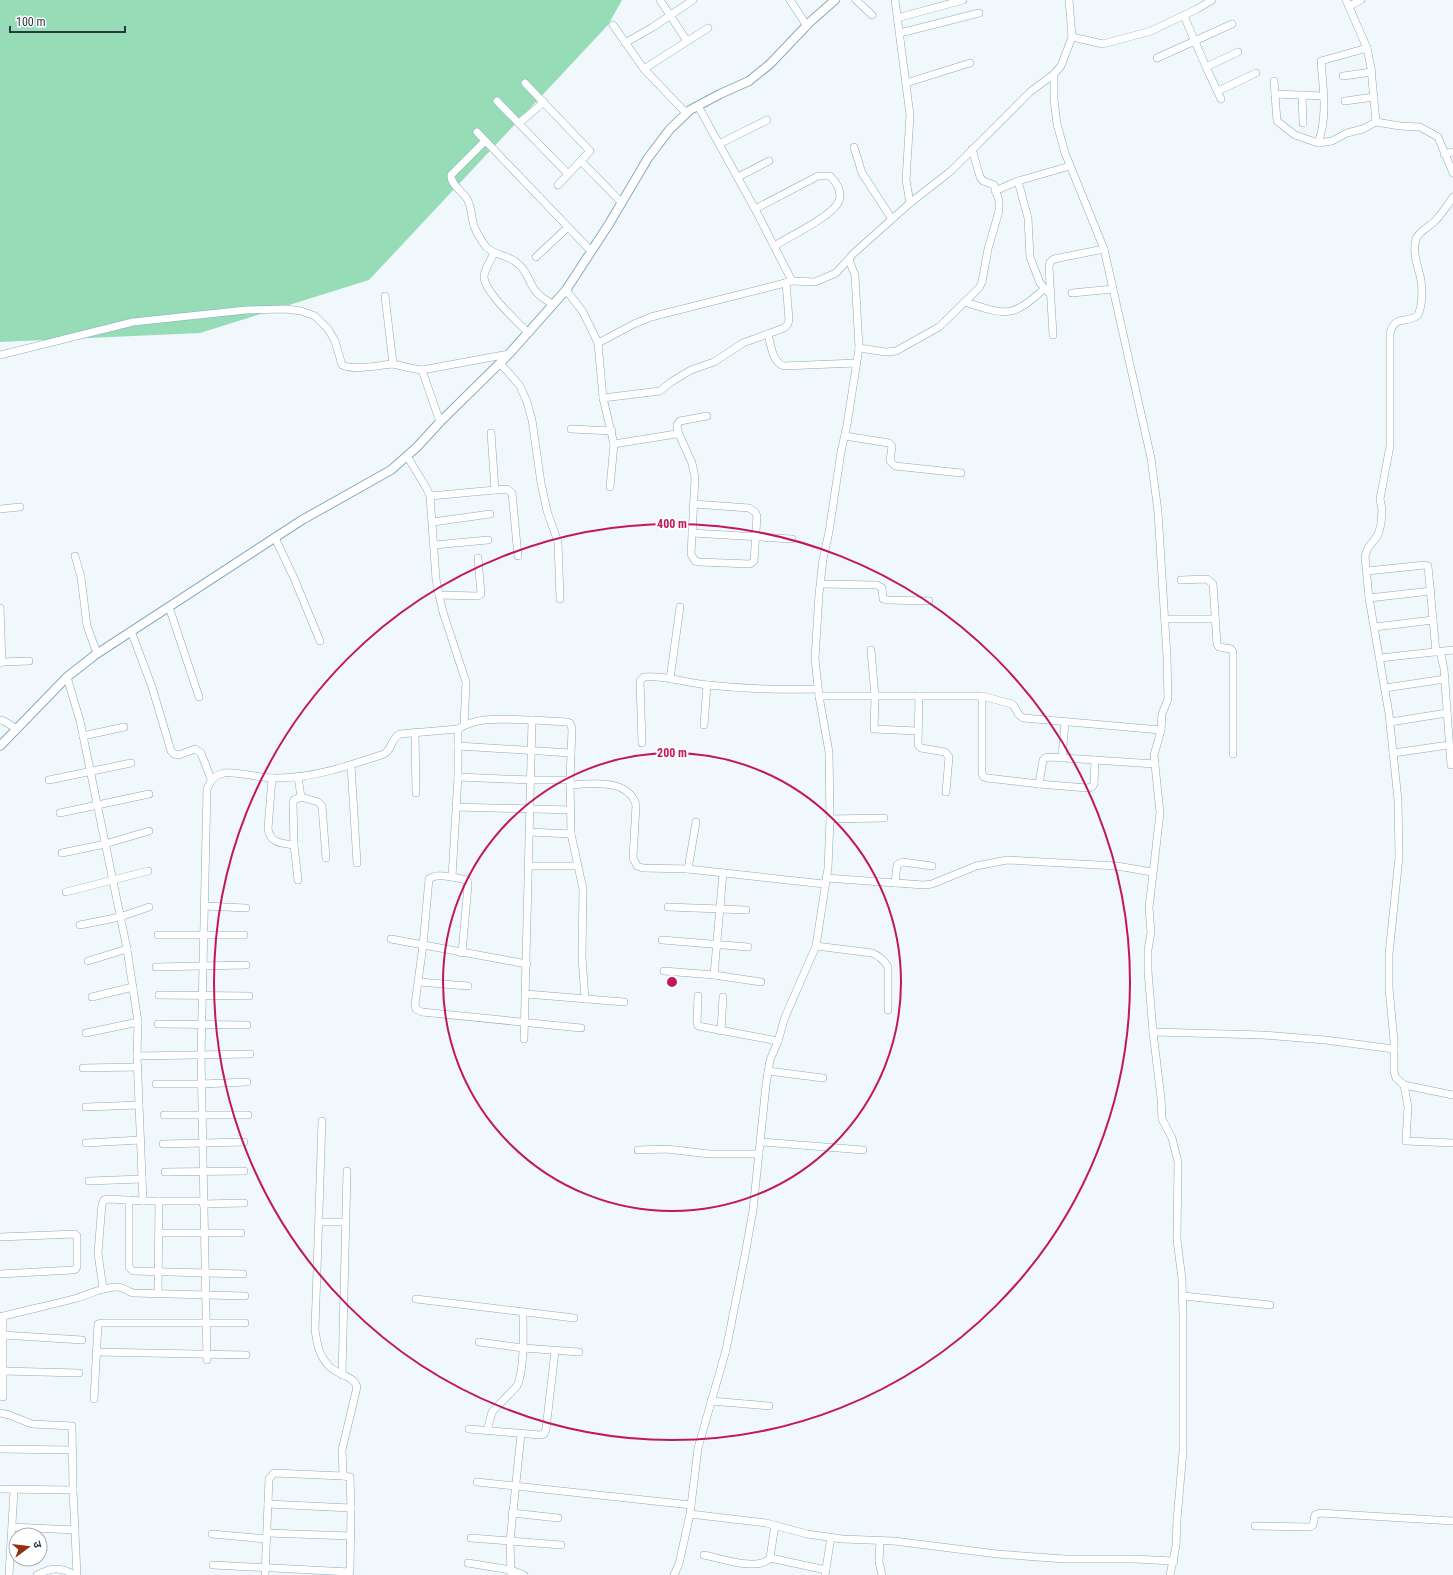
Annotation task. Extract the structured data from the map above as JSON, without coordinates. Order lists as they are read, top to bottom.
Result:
{
  "scale_bar": "100 m",
  "north": "right",
  "rings": ["400 m", "200 m"]
}
